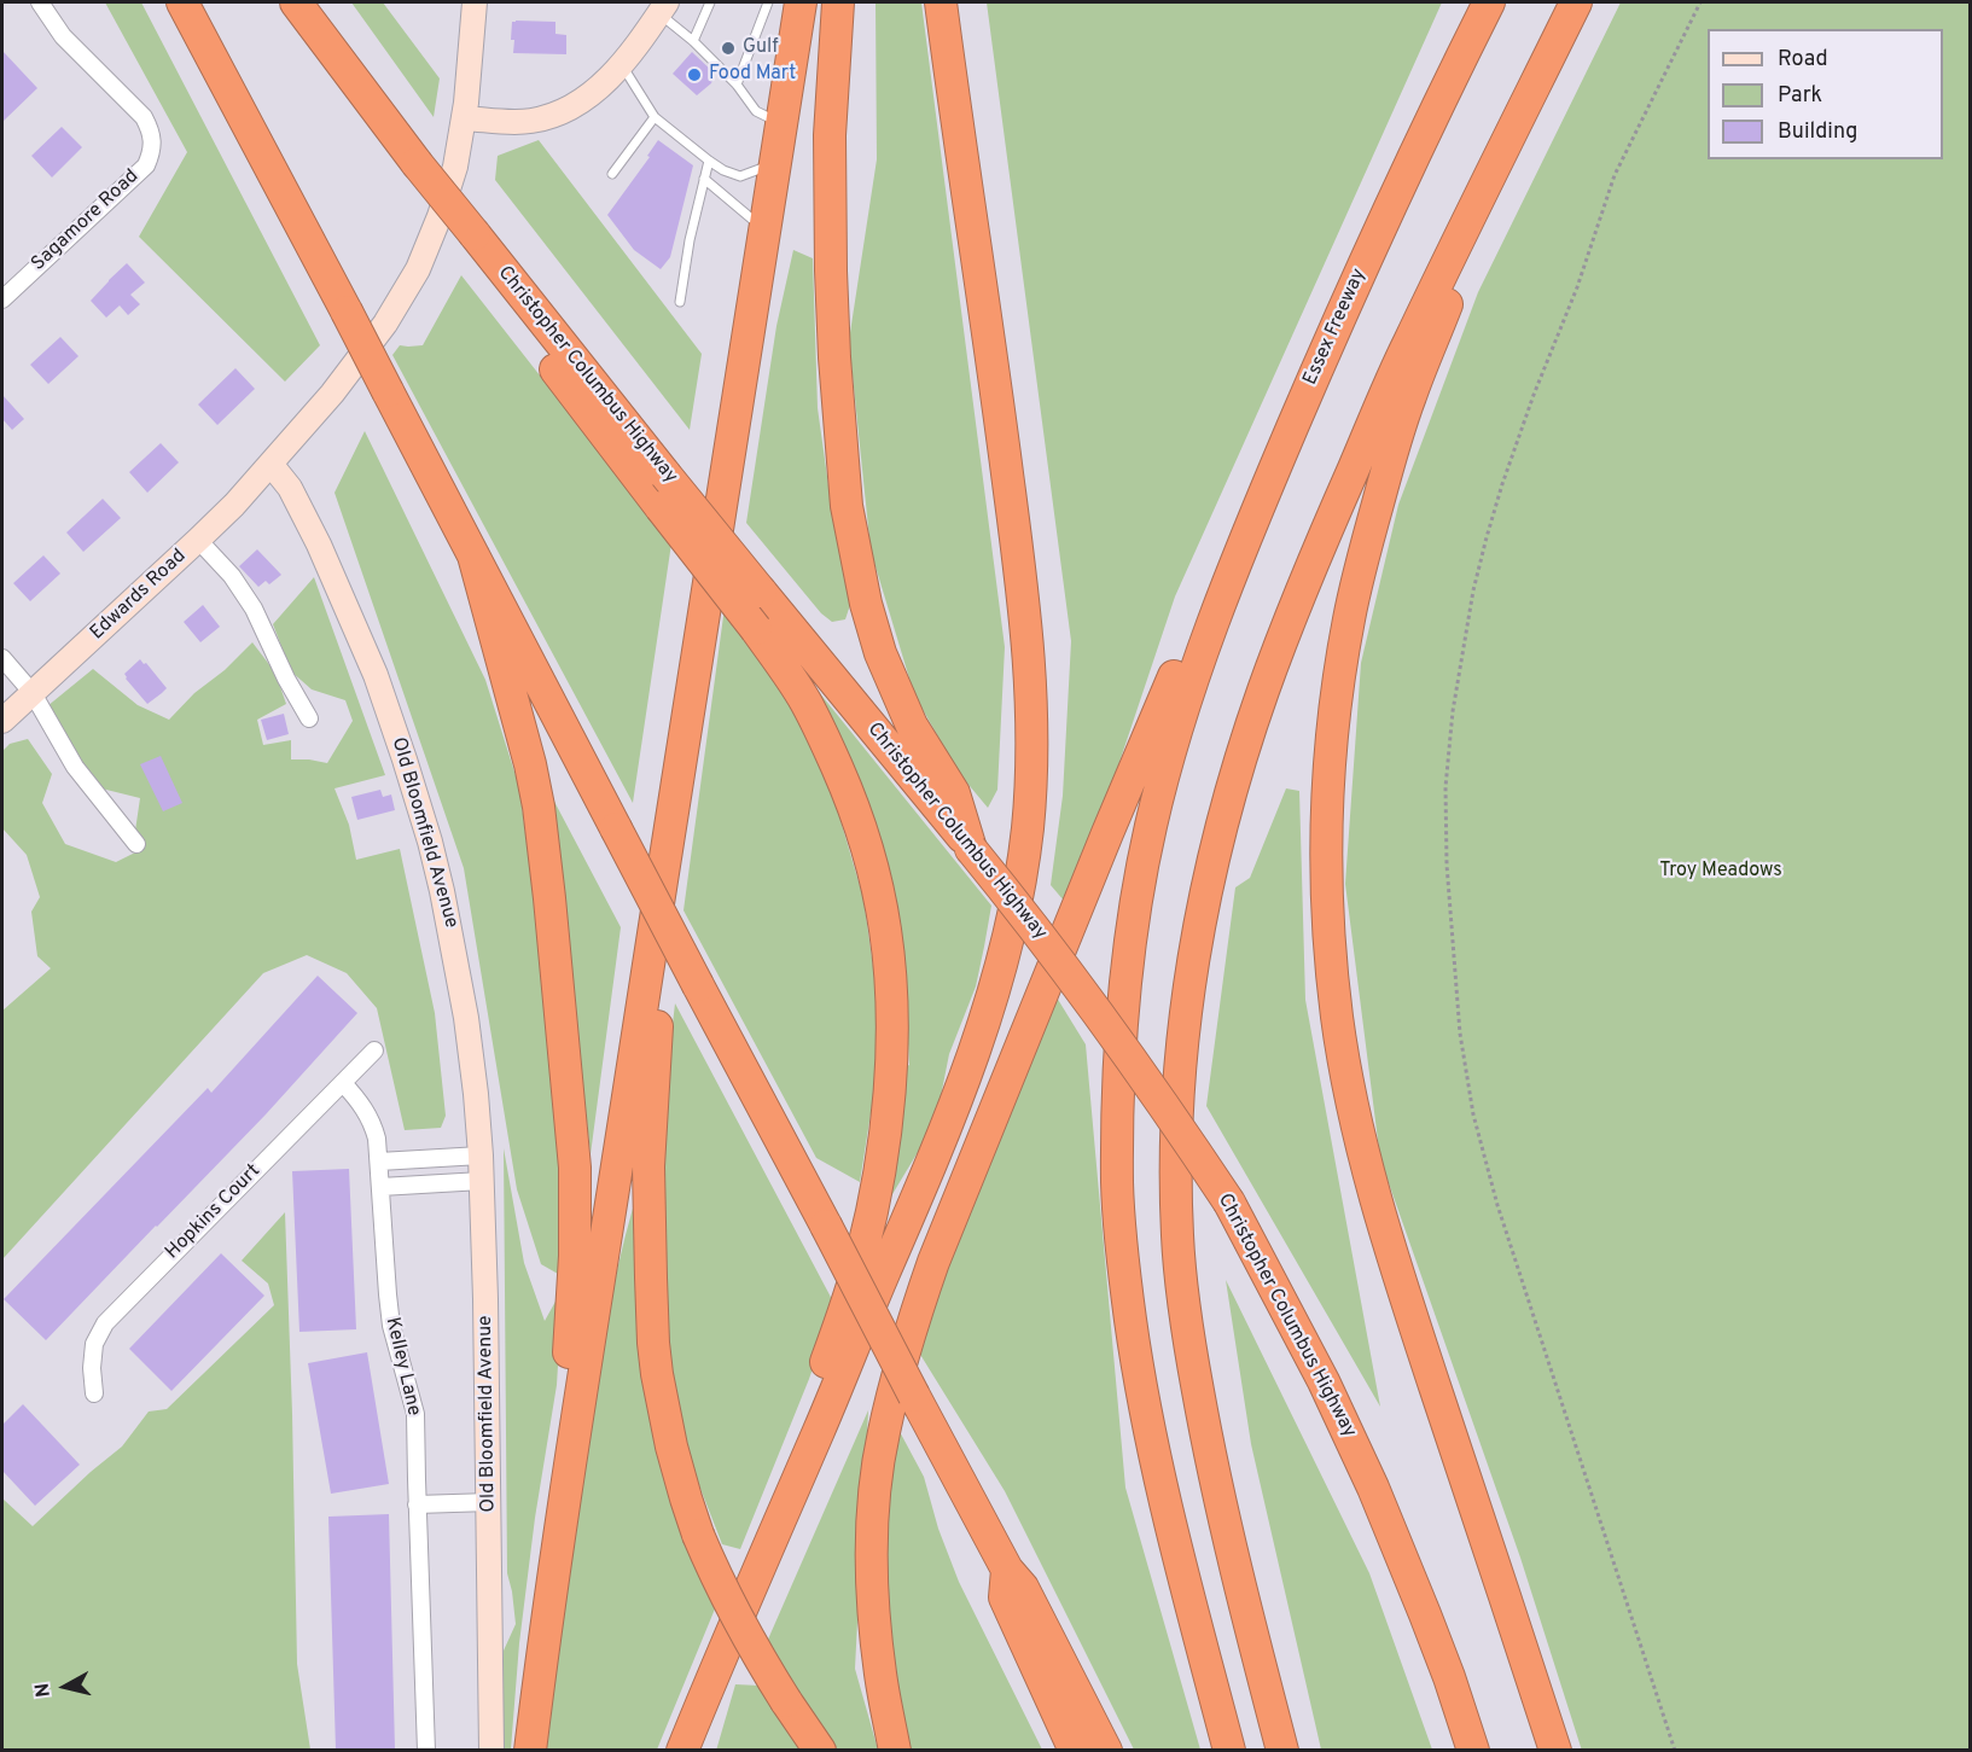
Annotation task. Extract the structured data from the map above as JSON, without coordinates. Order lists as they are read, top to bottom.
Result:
{
  "streets": {
    "highway": ["Essex Freeway", "Christopher Columbus Highway"],
    "street": [
      "Sagamore Road",
      "Edwards Road",
      "Old Bloomfield Avenue",
      "Hopkins Court",
      "Kelley Lane"
    ]
  },
  "crossings": [
    ["Edwards Road", "Old Bloomfield Avenue"],
    ["Hopkins Court", "Kelley Lane"]
  ],
  "parks": ["Troy Meadows"],
  "places": ["Gulf", "Food Mart"],
  "legend": ["Road", "Park", "Building"],
  "north": "left"
}
